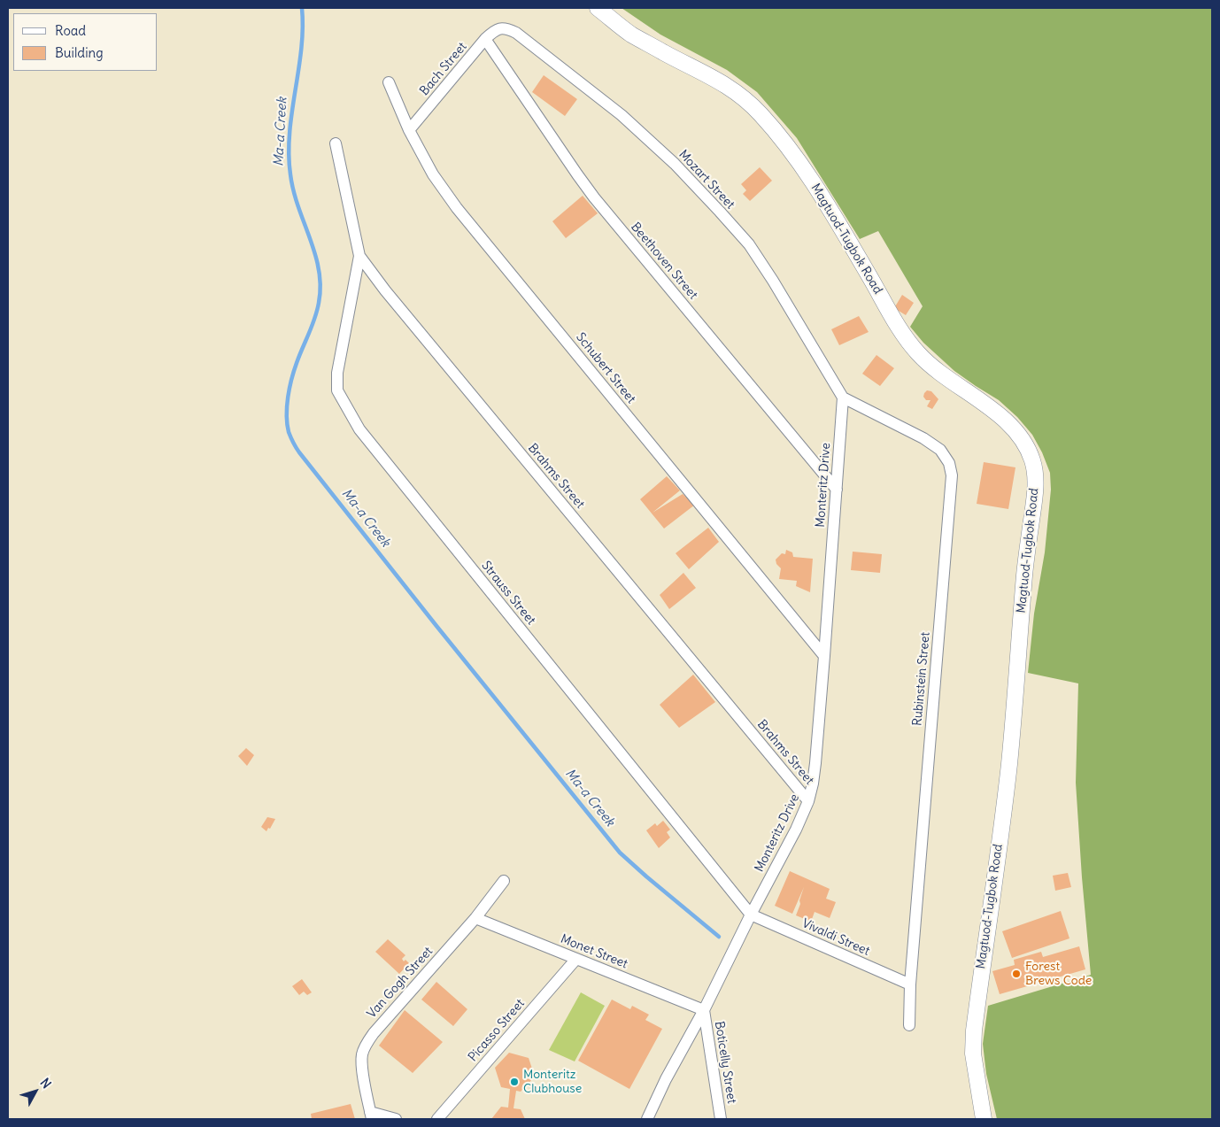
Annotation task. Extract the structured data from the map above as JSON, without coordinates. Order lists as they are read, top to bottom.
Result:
{
  "streets": {
    "main road": ["Magtuod-Tugbok Road"],
    "street": [
      "Bach Street",
      "Mozart Street",
      "Beethoven Street",
      "Schubert Street",
      "Brahms Street",
      "Monteritz Drive",
      "Strauss Street",
      "Rubinstein Street",
      "Vivaldi Street",
      "Monet Street",
      "Van Gogh Street",
      "Picasso Street",
      "Boticelly Street"
    ]
  },
  "crossings": [
    ["Bach Street", "Mozart Street"],
    ["Bach Street", "Beethoven Street"],
    ["Bach Street", "Schubert Street"],
    ["Mozart Street", "Monteritz Drive"],
    ["Mozart Street", "Rubinstein Street"],
    ["Beethoven Street", "Monteritz Drive"],
    ["Schubert Street", "Monteritz Drive"],
    ["Brahms Street", "Monteritz Drive"],
    ["Brahms Street", "Strauss Street"],
    ["Monteritz Drive", "Strauss Street"],
    ["Monteritz Drive", "Rubinstein Street"],
    ["Monteritz Drive", "Vivaldi Street"],
    ["Monteritz Drive", "Monet Street"],
    ["Monteritz Drive", "Boticelly Street"],
    ["Strauss Street", "Vivaldi Street"],
    ["Rubinstein Street", "Vivaldi Street"],
    ["Monet Street", "Van Gogh Street"],
    ["Monet Street", "Picasso Street"],
    ["Monet Street", "Boticelly Street"]
  ],
  "water": ["Ma-a Creek"],
  "places": ["Forest Brews Code", "Monteritz Clubhouse"],
  "legend": ["Road", "Building"],
  "north": "top right"
}
